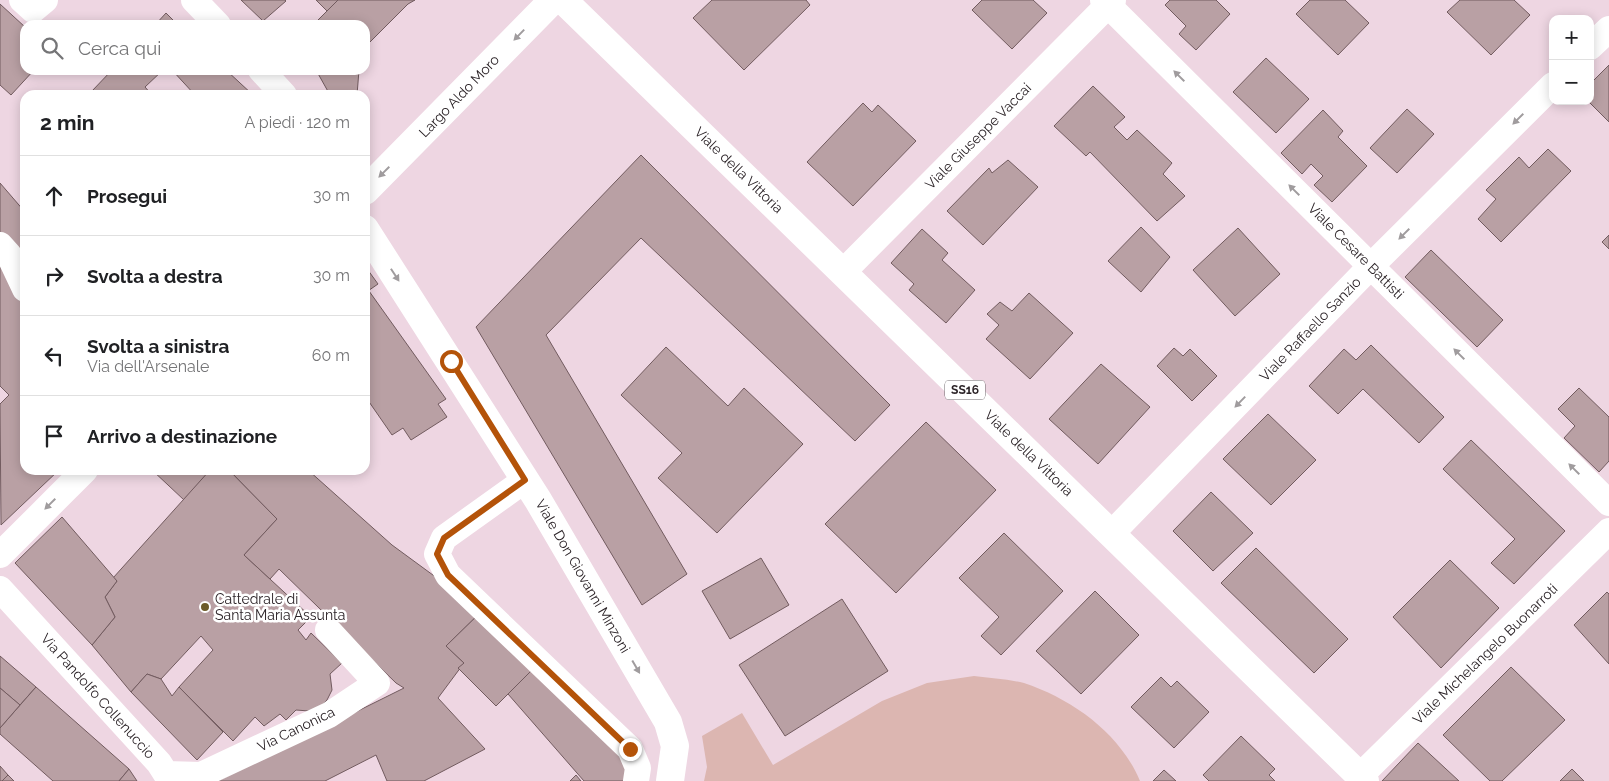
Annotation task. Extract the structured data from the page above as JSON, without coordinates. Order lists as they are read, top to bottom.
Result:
{
  "streets": {
    "main road": [
      "Largo Aldo Moro",
      "Viale della Vittoria",
      "SS16",
      "Viale Don Giovanni Minzoni"
    ],
    "street": [
      "Viale Giuseppe Vaccai",
      "Viale Cesare Battisti",
      "Viale Raffaello Sanzio",
      "Viale Michelangelo Buonarroti",
      "Via Pandolfo Collenuccio",
      "Via Canonica"
    ]
  },
  "crossings": [
    ["Viale Giuseppe Vaccai", "Viale della Vittoria"],
    ["Viale Giuseppe Vaccai", "Viale Cesare Battisti"],
    ["Viale della Vittoria", "Viale Raffaello Sanzio"],
    ["Viale della Vittoria", "Viale Michelangelo Buonarroti"],
    ["Viale Cesare Battisti", "Viale Raffaello Sanzio"],
    ["Via Pandolfo Collenuccio", "Via Canonica"]
  ],
  "one_way": [
    "Largo Aldo Moro",
    "Viale Cesare Battisti",
    "Viale Raffaello Sanzio",
    "Viale Don Giovanni Minzoni"
  ],
  "places": ["Cattedrale di Santa Maria Assunta"],
  "page": {
    "map_buttons": ["+", "−"],
    "search": "Cerca qui",
    "heading": ["2 min", "A piedi · 120 m"],
    "list": [
      ["Prosegui", "30 m"],
      ["Svolta a destra", "30 m"],
      ["Svolta a sinistra", "Via dell'Arsenale", "60 m"],
      "Arrivo a destinazione"
    ]
  }
}
